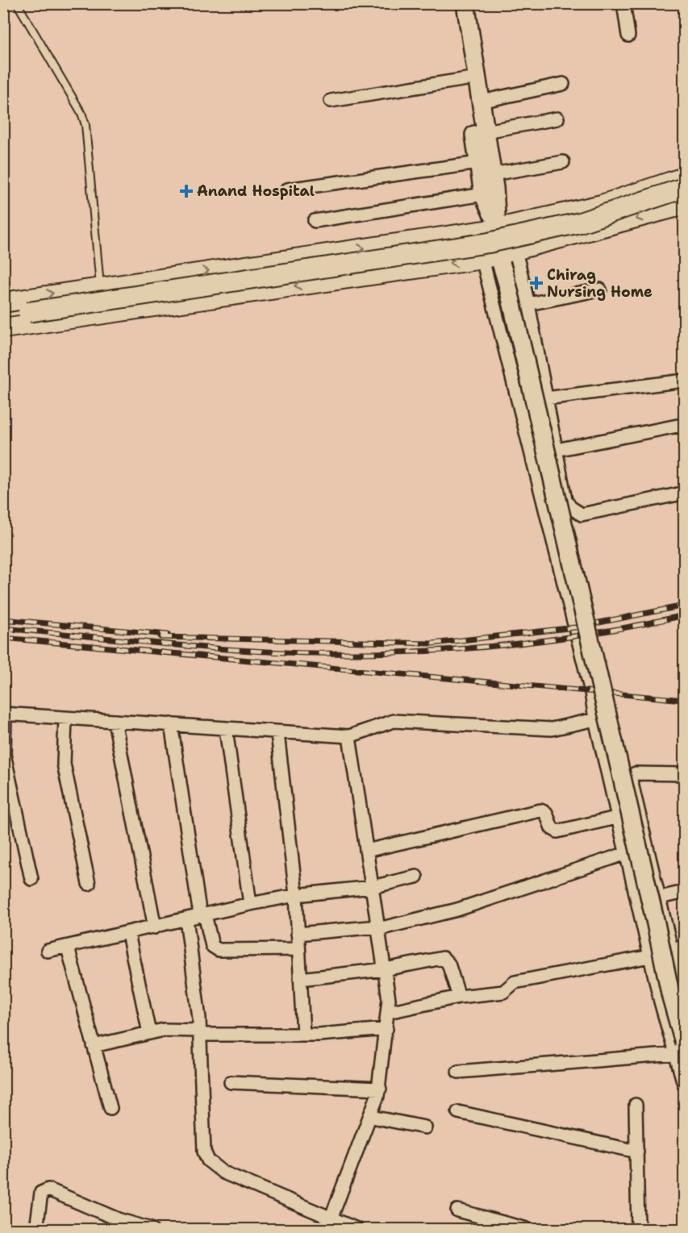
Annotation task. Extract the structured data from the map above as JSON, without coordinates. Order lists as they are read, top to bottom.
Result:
{
  "places": {
    "health": ["Anand Hospital", "Chirag Nursing Home"]
  }
}
